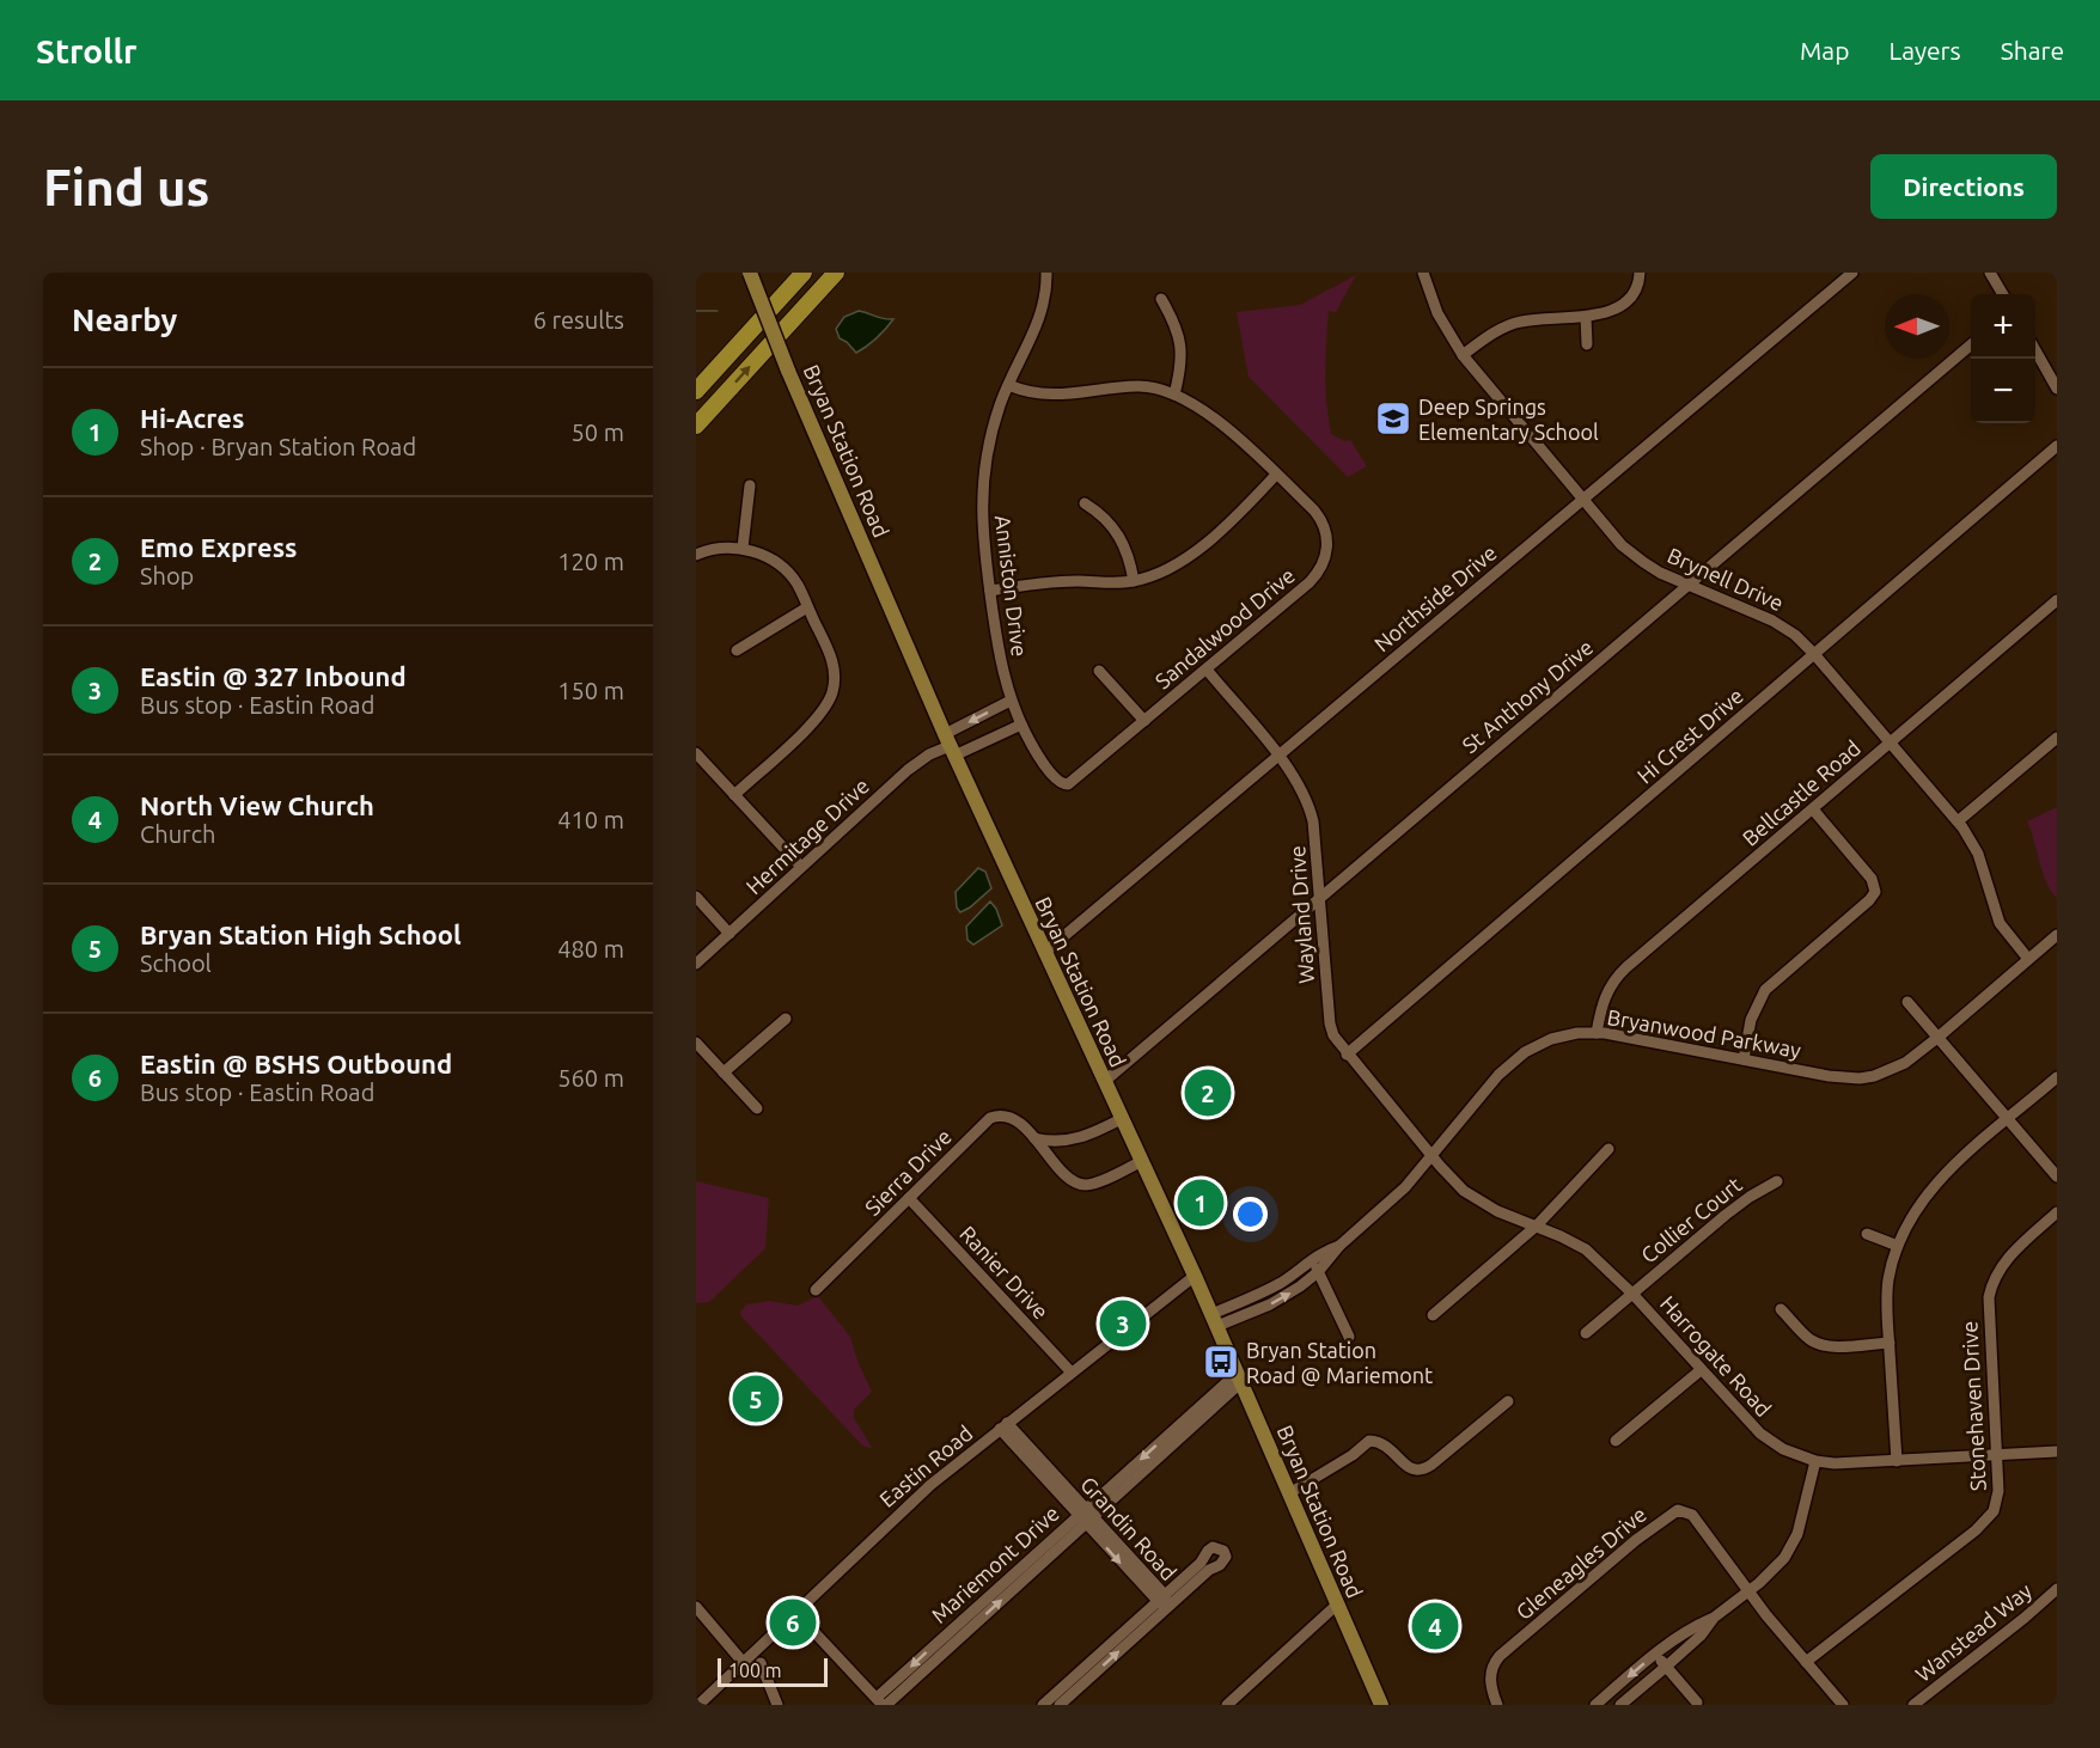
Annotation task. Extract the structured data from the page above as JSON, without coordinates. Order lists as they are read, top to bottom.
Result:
{
  "streets": {
    "main road": ["Bryan Station Road"],
    "street": [
      "Brynell Drive",
      "Anniston Drive",
      "Northside Drive",
      "Sandalwood Drive",
      "St Anthony Drive",
      "Hi Crest Drive",
      "Bellcastle Road",
      "Hermitage Drive",
      "Wayland Drive",
      "Bryanwood Parkway",
      "Sierra Drive",
      "Collier Court",
      "Ranier Drive",
      "Harrogate Road",
      "Stonehaven Drive",
      "Eastin Road",
      "Grandin Road",
      "Gleneagles Drive",
      "Mariemont Drive",
      "Wanstead Way"
    ]
  },
  "crossings": [
    ["Bryan Station Road", "Northside Drive"],
    ["Bryan Station Road", "St Anthony Drive"],
    ["Bryan Station Road", "Hermitage Drive"],
    ["Bryan Station Road", "Bryanwood Parkway"],
    ["Bryan Station Road", "Sierra Drive"],
    ["Bryan Station Road", "Eastin Road"],
    ["Bryan Station Road", "Mariemont Drive"],
    ["Brynell Drive", "Northside Drive"],
    ["Brynell Drive", "St Anthony Drive"],
    ["Brynell Drive", "Hi Crest Drive"],
    ["Brynell Drive", "Bellcastle Road"],
    ["Brynell Drive", "Bryanwood Parkway"],
    ["Anniston Drive", "Sandalwood Drive"],
    ["Northside Drive", "Wayland Drive"],
    ["Sandalwood Drive", "Wayland Drive"],
    ["St Anthony Drive", "Wayland Drive"],
    ["Hi Crest Drive", "Wayland Drive"],
    ["Bellcastle Road", "Bryanwood Parkway"],
    ["Wayland Drive", "Bryanwood Parkway"],
    ["Wayland Drive", "Harrogate Road"],
    ["Bryanwood Parkway", "Harrogate Road"],
    ["Sierra Drive", "Ranier Drive"],
    ["Collier Court", "Harrogate Road"],
    ["Ranier Drive", "Eastin Road"],
    ["Harrogate Road", "Stonehaven Drive"],
    ["Stonehaven Drive", "Gleneagles Drive"],
    ["Eastin Road", "Grandin Road"],
    ["Grandin Road", "Mariemont Drive"]
  ],
  "places": {
    "school or university": ["Deep Springs Elementary School"],
    "bus stop": ["Bryan Station Road @ Mariemont"]
  },
  "scale_bar": "100 m",
  "north": "left",
  "page": {
    "header": "Strollr",
    "nav": ["Map", "Layers", "Share"],
    "buttons": "Directions",
    "title": "Find us",
    "heading": ["Nearby", "6 results"],
    "map_buttons": ["+", "−"],
    "list": [
      {
        "mark": "1",
        "name": "Hi-Acres",
        "note": "Shop · Bryan Station Road",
        "value": "50 m"
      },
      {
        "mark": "2",
        "name": "Emo Express",
        "note": "Shop",
        "value": "120 m"
      },
      {
        "mark": "3",
        "name": "Eastin @ 327 Inbound",
        "note": "Bus stop · Eastin Road",
        "value": "150 m"
      },
      {
        "mark": "4",
        "name": "North View Church",
        "note": "Church",
        "value": "410 m"
      },
      {
        "mark": "5",
        "name": "Bryan Station High School",
        "note": "School",
        "value": "480 m"
      },
      {
        "mark": "6",
        "name": "Eastin @ BSHS Outbound",
        "note": "Bus stop · Eastin Road",
        "value": "560 m"
      }
    ],
    "pins": [
      "2",
      "1",
      "3",
      "5",
      "6",
      "4"
    ],
    "scale": "100 m"
  }
}
